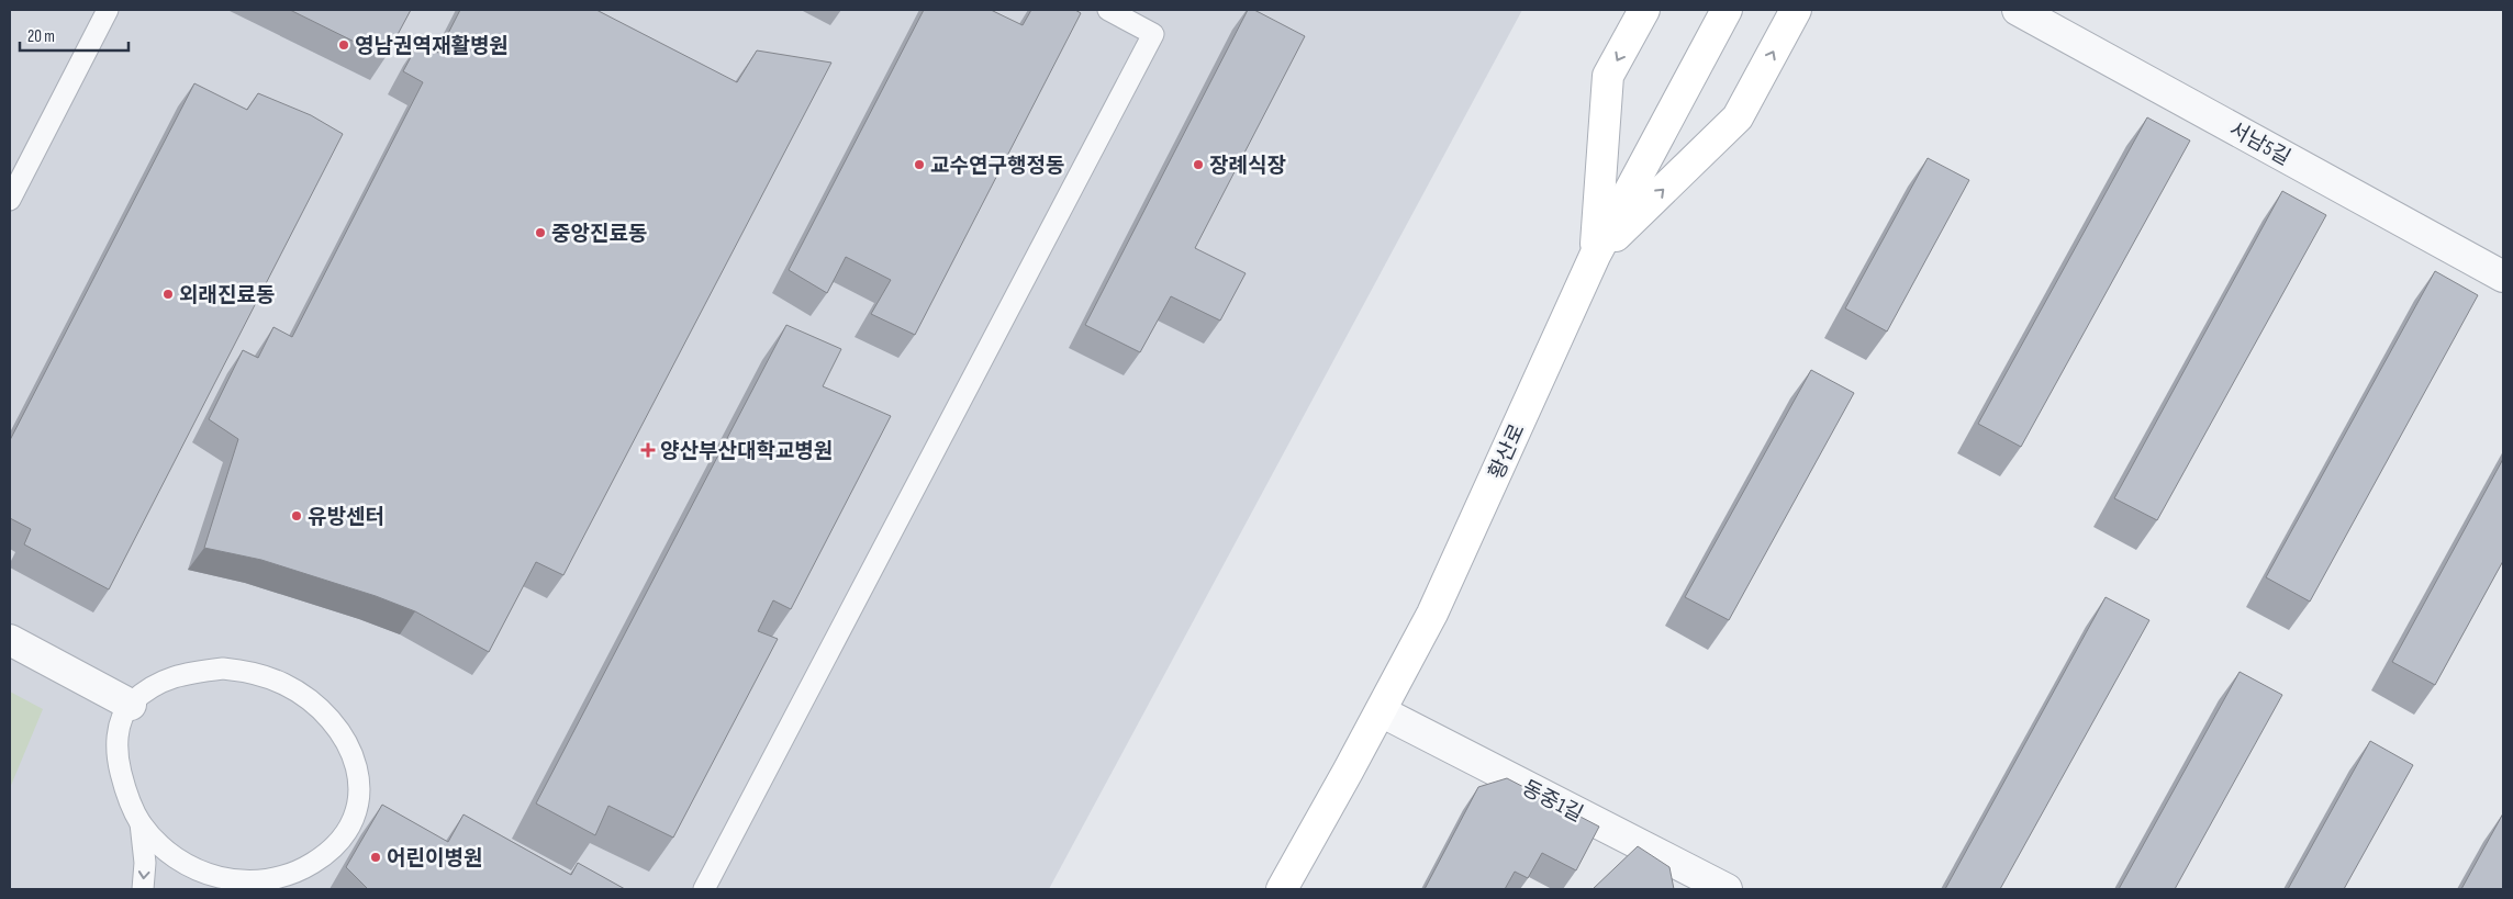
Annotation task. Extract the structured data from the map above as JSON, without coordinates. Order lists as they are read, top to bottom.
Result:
{
  "streets": {
    "main road": ["황산로"],
    "street": ["서남5길", "동중1길"]
  },
  "crossings": [
    ["황산로", "동중1길"]
  ],
  "places": {
    "other": [
      "영남권역재활병원",
      "교수연구행정동",
      "장례식장",
      "중앙진료동",
      "외래진료동",
      "유방센터",
      "어린이병원"
    ],
    "health": ["양산부산대학교병원"]
  },
  "scale_bar": "20 m"
}
